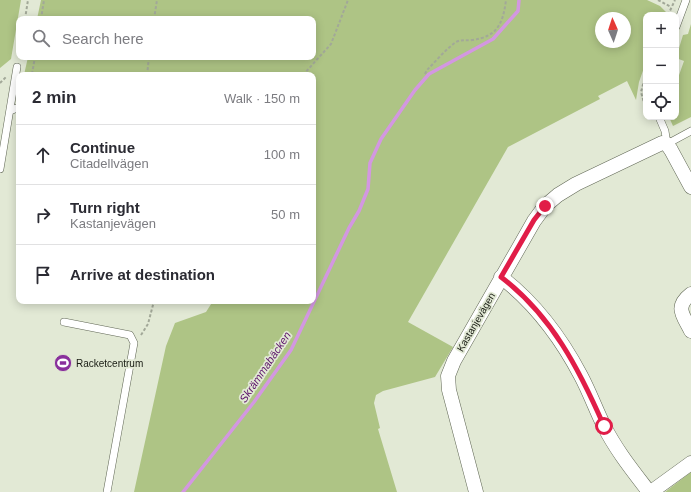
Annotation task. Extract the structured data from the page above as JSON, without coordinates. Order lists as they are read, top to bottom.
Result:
{
  "streets": {
    "street": ["Kastanjevägen"]
  },
  "water": ["Skrämmabäcken"],
  "places": {
    "sports": ["Racketcentrum"]
  },
  "north": "top",
  "page": {
    "map_buttons": ["+", "−"],
    "search": "Search here",
    "heading": ["2 min", "Walk · 150 m"],
    "list": [
      ["Continue", "Citadellvägen", "100 m"],
      ["Turn right", "Kastanjevägen", "50 m"],
      "Arrive at destination"
    ]
  }
}
